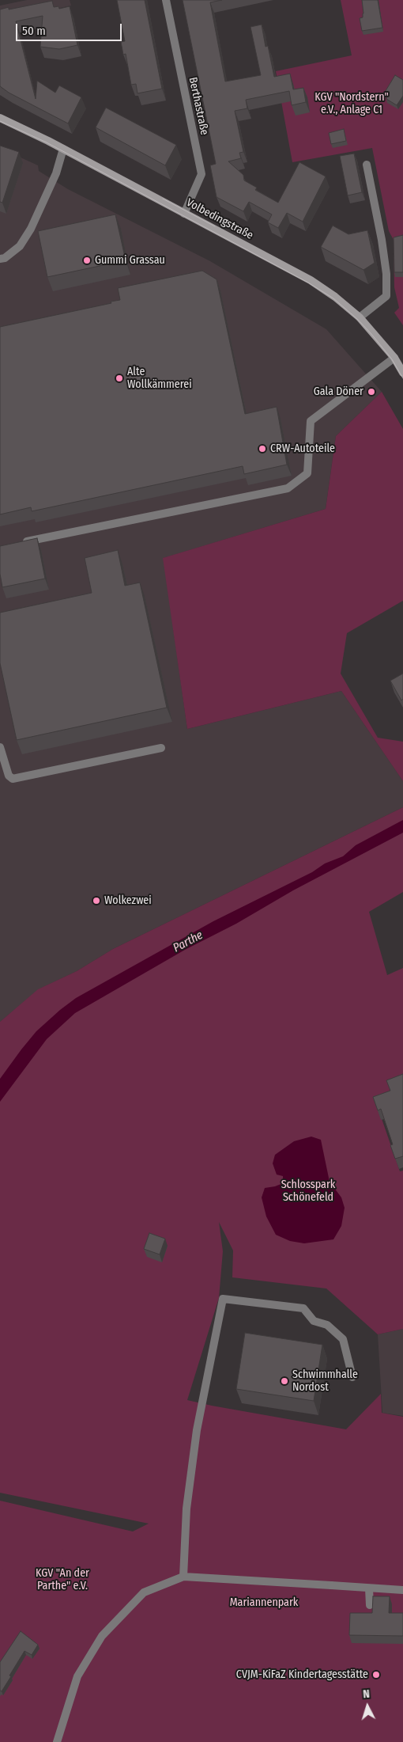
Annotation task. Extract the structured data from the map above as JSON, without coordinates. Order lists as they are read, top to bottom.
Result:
{
  "streets": {
    "main road": ["Volbedingstraße"],
    "street": ["Berthastraße"]
  },
  "crossings": [
    ["Berthastraße", "Volbedingstraße"]
  ],
  "water": ["Parthe"],
  "parks": [
    "KGV \"Nordstern\" e.V., Anlage C1",
    "Schlosspark Schönefeld",
    "KGV \"An der Parthe\" e.V.",
    "Mariannenpark"
  ],
  "places": [
    "Gummi Grassau",
    "Alte Wollkämmerei",
    "Gala Döner",
    "CRW-Autoteile",
    "Wolkezwei",
    "Schwimmhalle Nordost",
    "CVJM-KiFaZ Kindertagesstätte"
  ],
  "scale_bar": "50 m",
  "north": "top"
}
